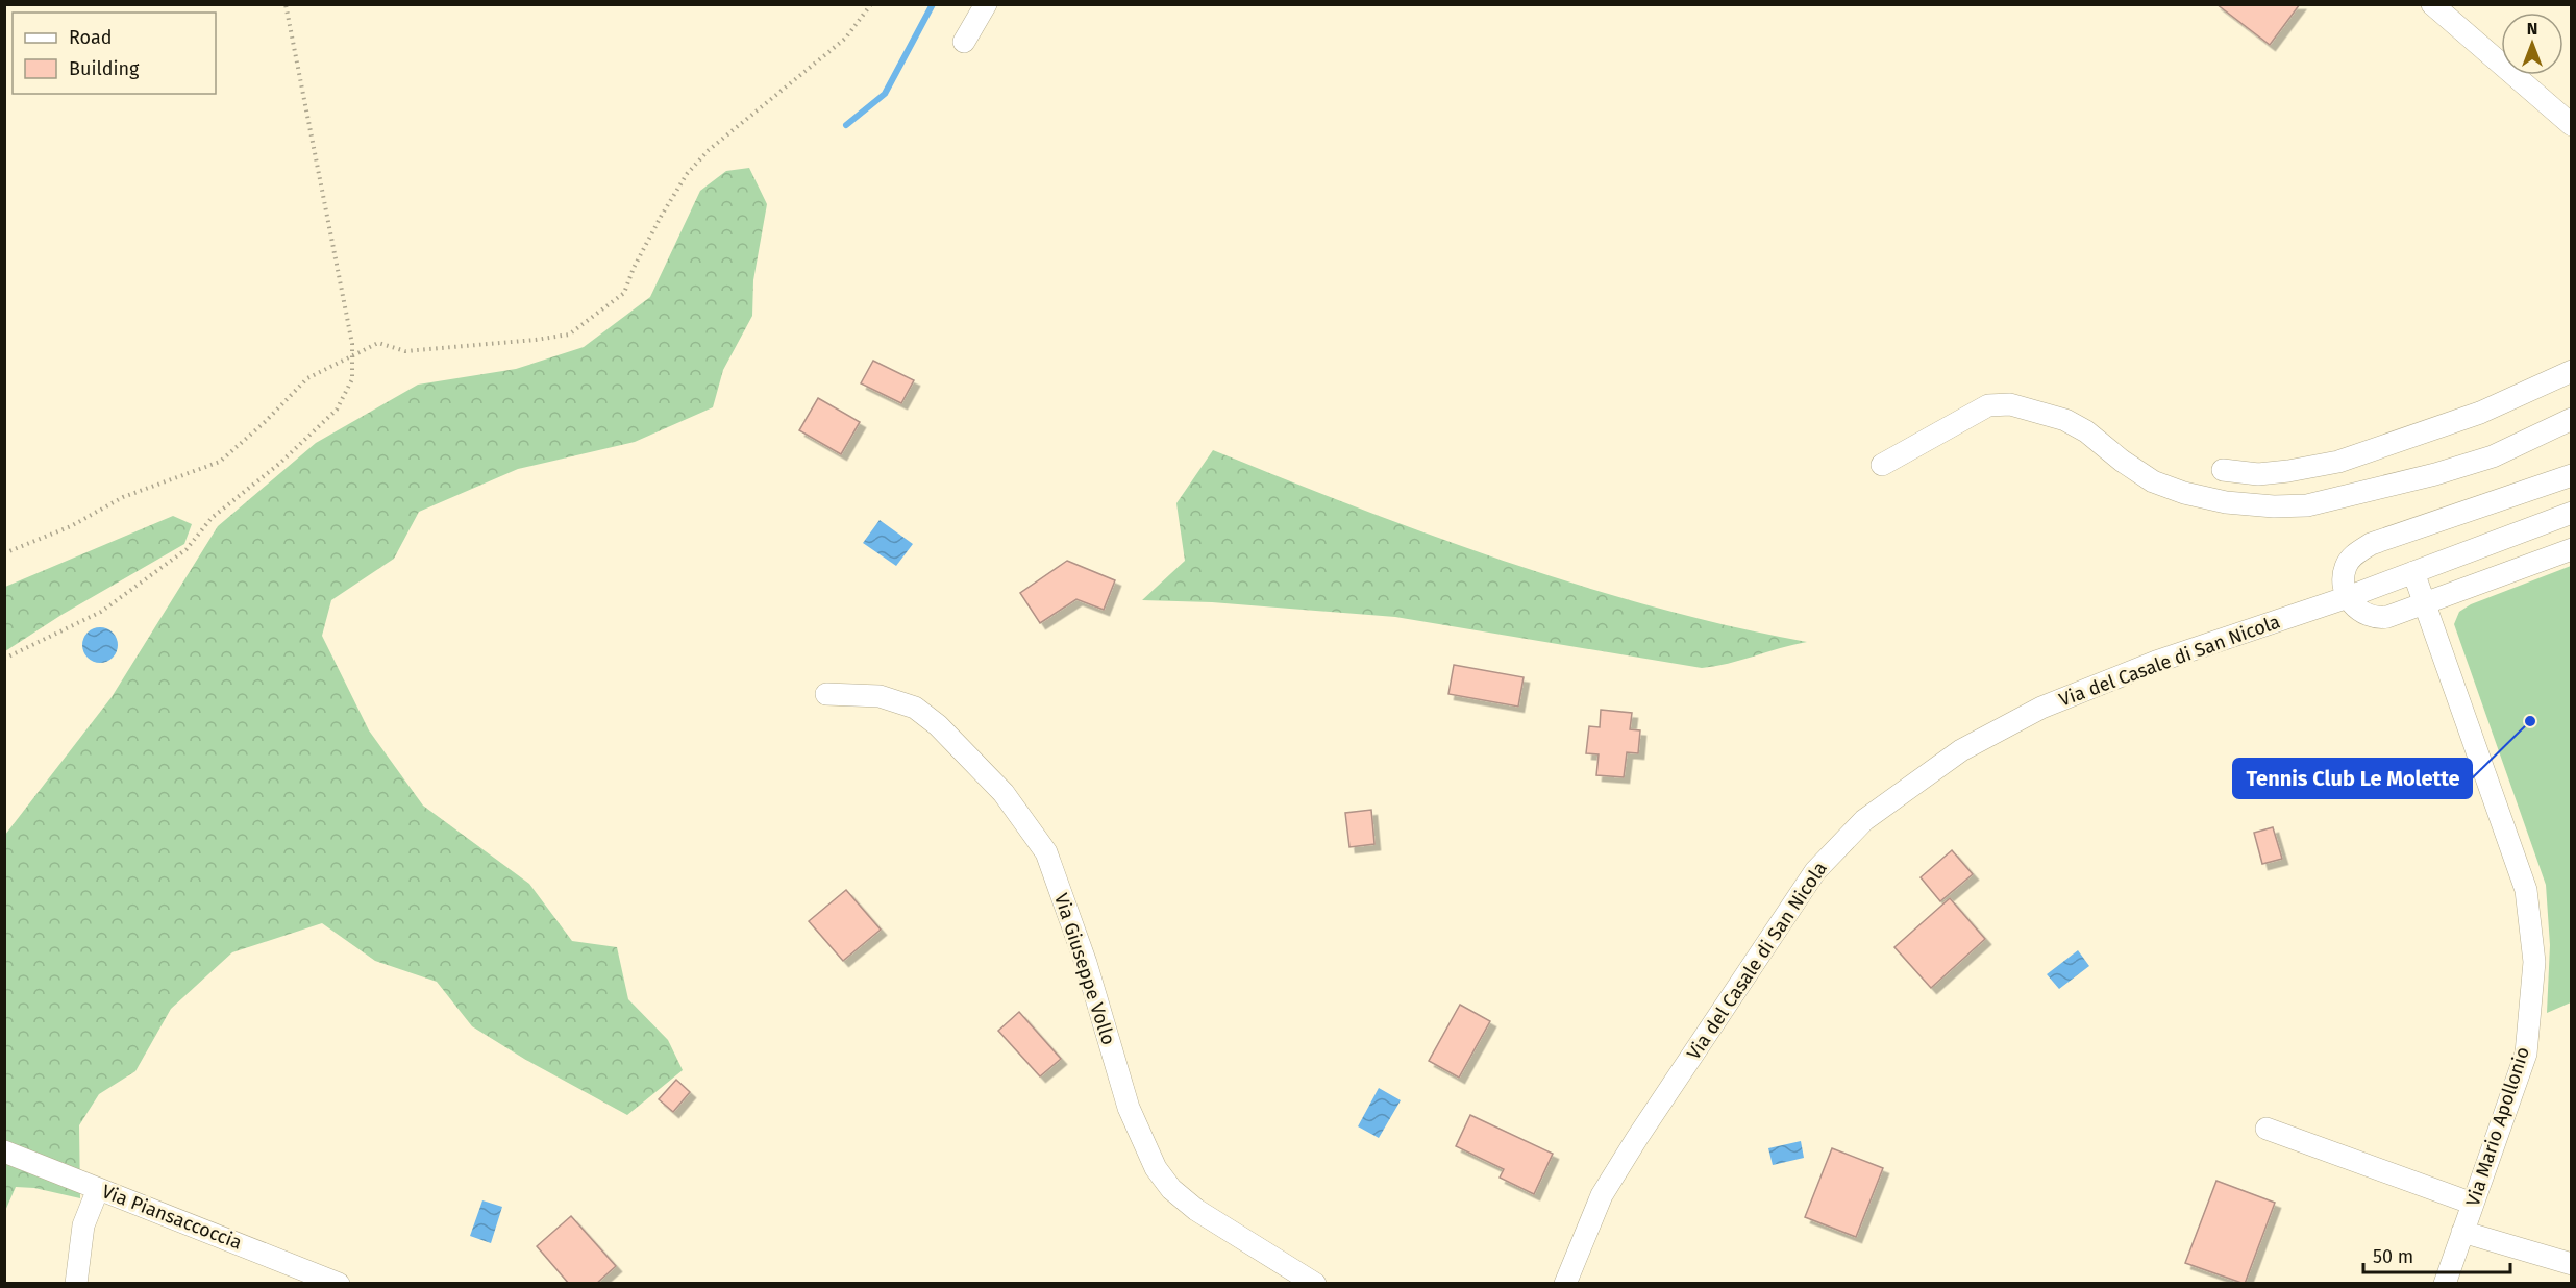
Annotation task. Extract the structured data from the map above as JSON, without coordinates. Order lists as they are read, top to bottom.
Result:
{
  "streets": {
    "street": [
      "Via del Casale di San Nicola",
      "Via Giuseppe Vollo",
      "Via Mario Apollonio",
      "Via Piansaccoccia"
    ]
  },
  "crossings": [
    ["Via del Casale di San Nicola", "Via Mario Apollonio"]
  ],
  "places": ["Tennis Club Le Molette"],
  "legend": ["Road", "Building"],
  "scale_bar": "50 m",
  "north": "top"
}
